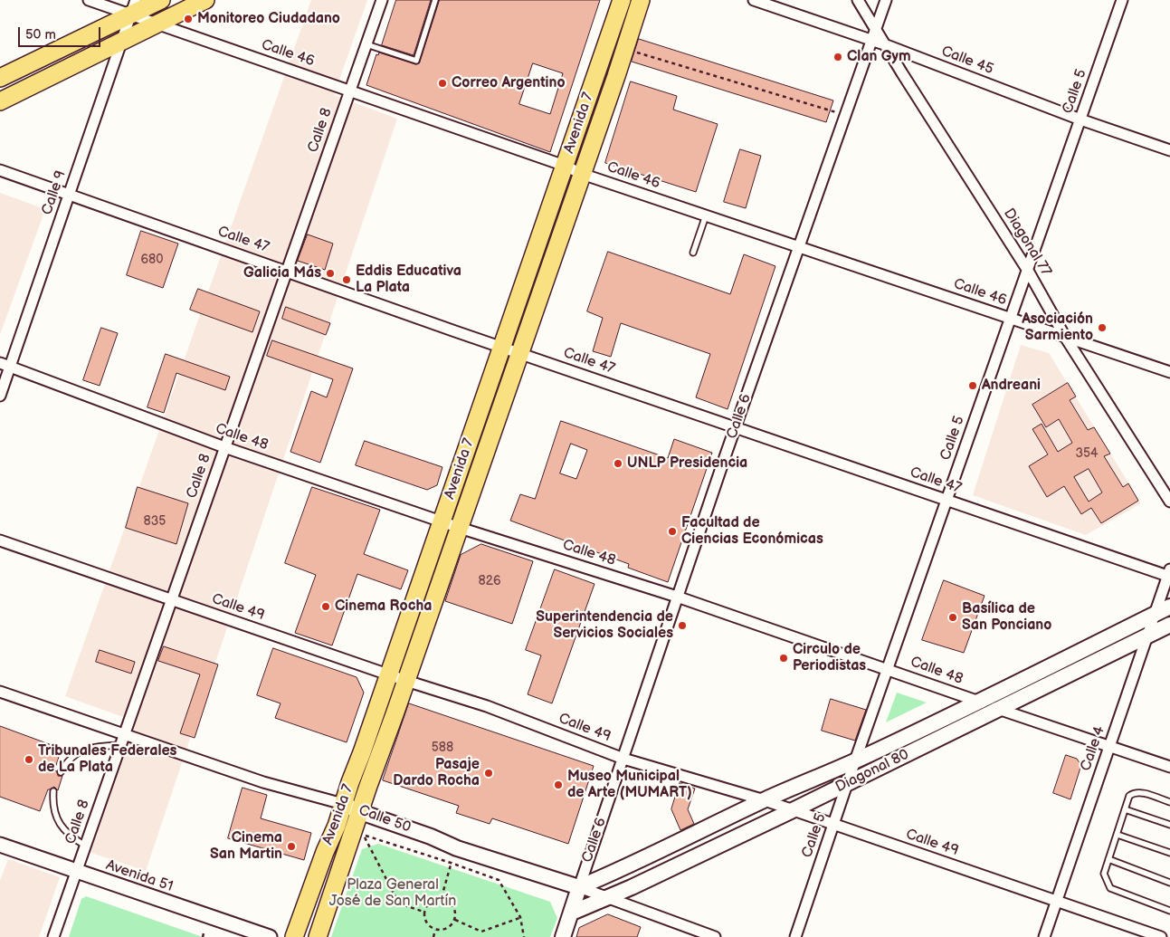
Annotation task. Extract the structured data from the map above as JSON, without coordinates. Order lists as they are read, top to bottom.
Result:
{
  "streets": {
    "main road": [
      "Avenida 7",
      "Calle 6",
      "Diagonal 80",
      "Calle 50"
    ],
    "street": [
      "Calle 46",
      "Calle 45",
      "Calle 5",
      "Calle 8",
      "Calle 9",
      "Calle 47",
      "Diagonal 77",
      "Calle 48",
      "Calle 49",
      "Calle 4",
      "Avenida 51"
    ]
  },
  "crossings": [
    ["Calle 46", "Calle 5"],
    ["Calle 46", "Avenida 7"],
    ["Calle 46", "Calle 8"],
    ["Calle 46", "Calle 9"],
    ["Calle 46", "Diagonal 77"],
    ["Calle 46", "Calle 6"],
    ["Calle 45", "Calle 5"],
    ["Calle 45", "Diagonal 77"],
    ["Calle 5", "Calle 47"],
    ["Calle 5", "Diagonal 77"],
    ["Calle 5", "Calle 48"],
    ["Calle 5", "Calle 49"],
    ["Calle 5", "Diagonal 80"],
    ["Avenida 7", "Calle 47"],
    ["Avenida 7", "Calle 48"],
    ["Avenida 7", "Calle 49"],
    ["Avenida 7", "Calle 50"],
    ["Calle 8", "Calle 47"],
    ["Calle 8", "Calle 48"],
    ["Calle 8", "Calle 49"],
    ["Calle 8", "Calle 50"],
    ["Calle 8", "Avenida 51"],
    ["Calle 9", "Calle 47"],
    ["Calle 9", "Calle 48"],
    ["Calle 47", "Calle 6"],
    ["Calle 47", "Calle 4"],
    ["Diagonal 77", "Calle 6"],
    ["Calle 6", "Calle 48"],
    ["Calle 6", "Calle 49"],
    ["Calle 6", "Diagonal 80"],
    ["Calle 6", "Calle 50"],
    ["Calle 48", "Calle 4"],
    ["Calle 48", "Diagonal 80"],
    ["Calle 49", "Calle 4"],
    ["Calle 49", "Diagonal 80"],
    ["Calle 4", "Diagonal 80"],
    ["Diagonal 80", "Calle 50"]
  ],
  "parks": ["Plaza General José de San Martín"],
  "places": [
    "Monitoreo Ciudadano",
    "Clan Gym",
    "Correo Argentino",
    "Galicia Más",
    "Eddis Educativa La Plata",
    "Asociación Sarmiento",
    "Andreani",
    "UNLP Presidencia",
    "Facultad de Ciencias Económicas",
    "Cinema Rocha",
    "Basílica de San Ponciano",
    "Superintendencia de Servicios Sociales",
    "Circulo de Periodistas",
    "Tribunales Federales de La Plata",
    "Pasaje Dardo Rocha",
    "Museo Municipal de Arte (MUMART)",
    "Cinema San Martin"
  ],
  "house_numbers": [
    "680",
    "354",
    "835",
    "826",
    "588"
  ],
  "scale_bar": "50 m"
}
